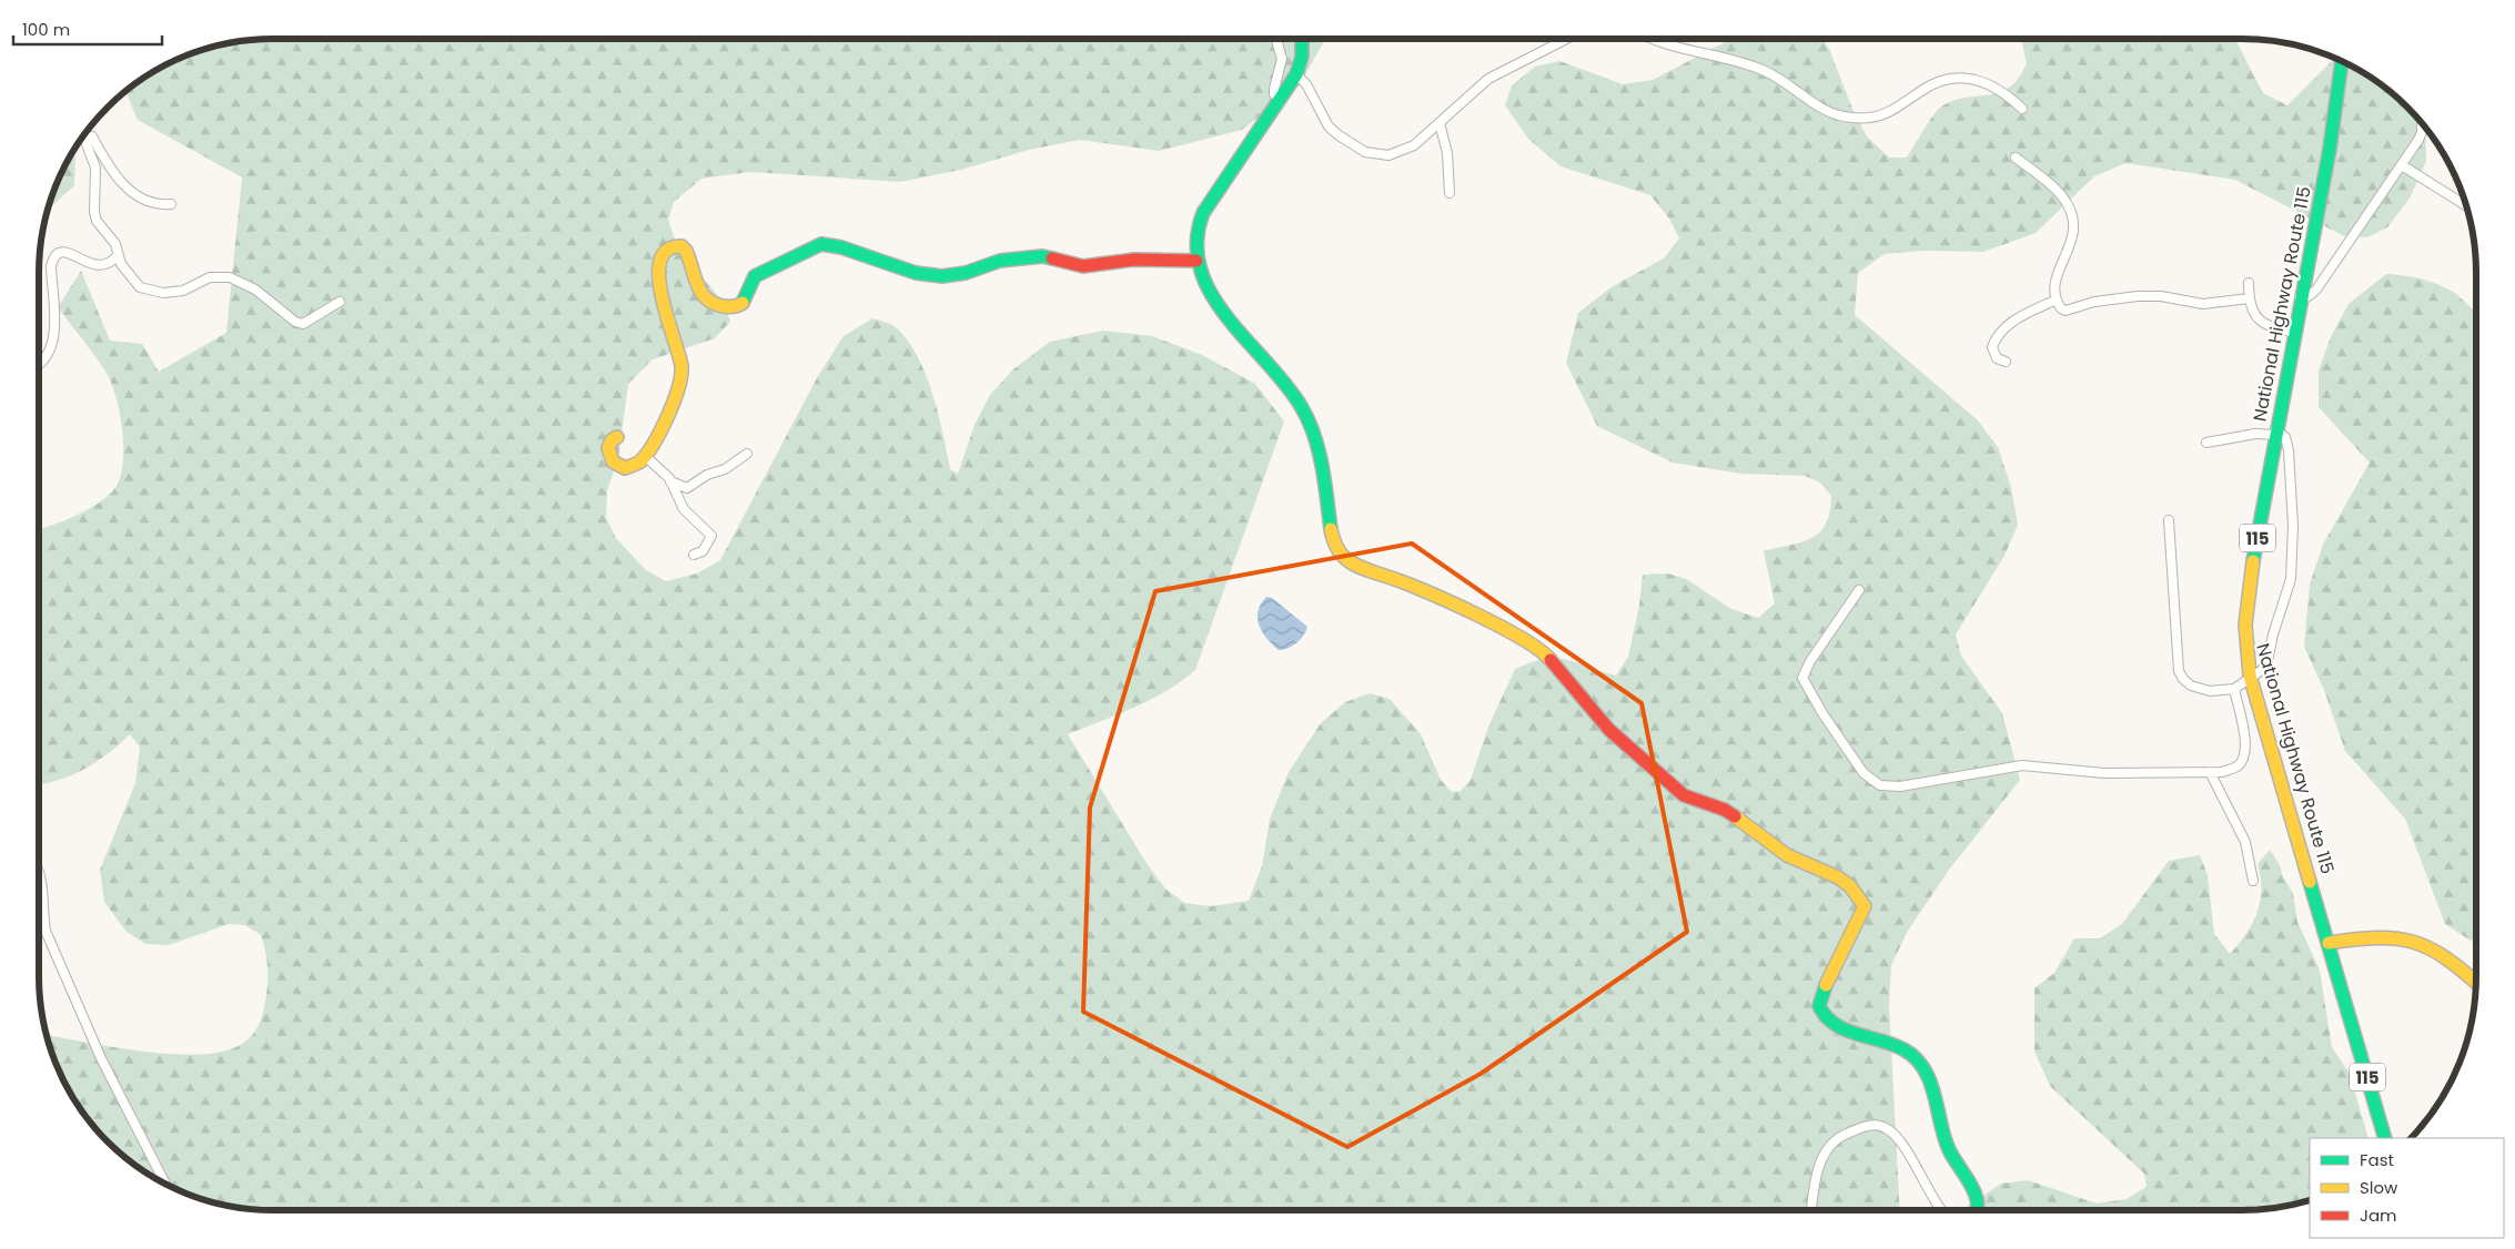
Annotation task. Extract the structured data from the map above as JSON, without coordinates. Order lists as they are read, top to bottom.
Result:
{
  "streets": {
    "main road": ["National Highway Route 115", "115"]
  },
  "legend": ["Fast", "Slow", "Jam"],
  "scale_bar": "100 m"
}
